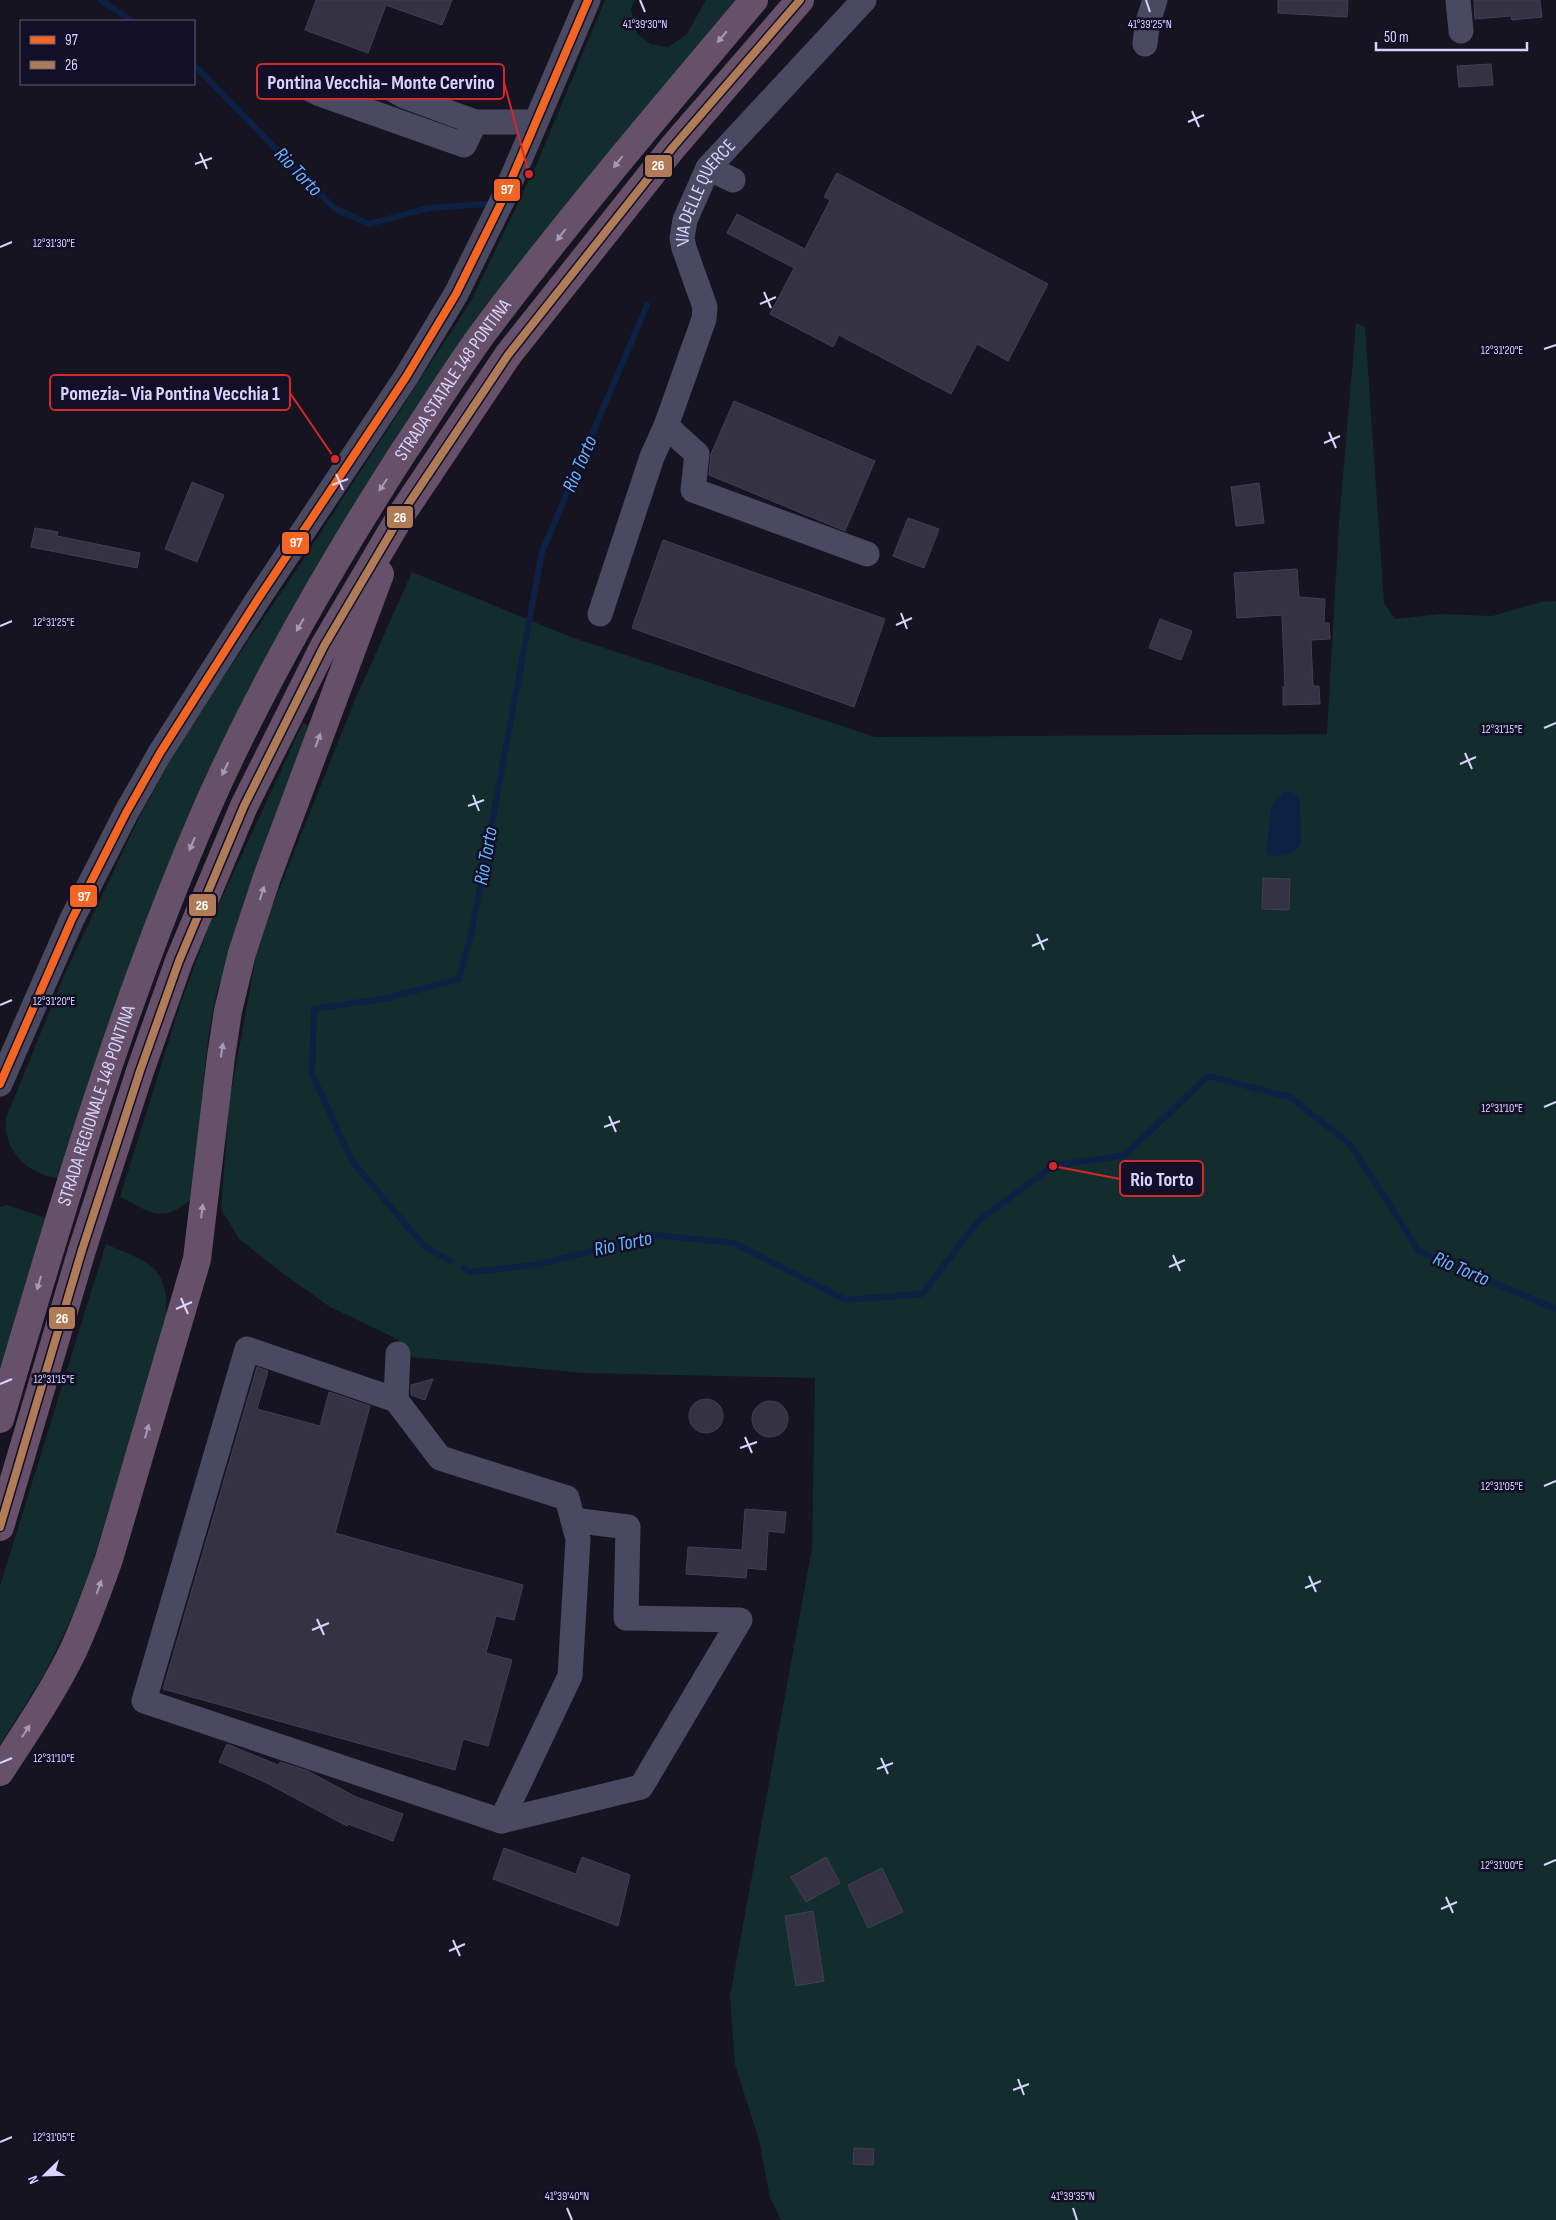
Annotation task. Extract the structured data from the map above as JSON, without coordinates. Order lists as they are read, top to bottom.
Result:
{
  "streets": {
    "highway": ["STRADA STATALE 148 PONTINA", "STRADA REGIONALE 148 PONTINA"],
    "street": ["VIA DELLE QUERCE"]
  },
  "crossings": [
    ["STRADA STATALE 148 PONTINA", "STRADA REGIONALE 148 PONTINA"]
  ],
  "water": ["Rio Torto"],
  "places": ["Pontina Vecchia- Monte Cervino", "Pomezia- Via Pontina Vecchia 1", "Rio Torto"],
  "lines": ["transit line 97", "transit line 26"],
  "legend": ["97", "26"],
  "scale_bar": "50 m",
  "north": "bottom left",
  "coordinates": [
    "41°39'30\"N",
    "41°39'25\"N",
    "12°31'30\"E",
    "12°31'20\"E",
    "12°31'25\"E",
    "12°31'15\"E",
    "12°31'10\"E",
    "12°31'05\"E",
    "12°31'00\"E",
    "41°39'40\"N",
    "41°39'35\"N"
  ]
}
